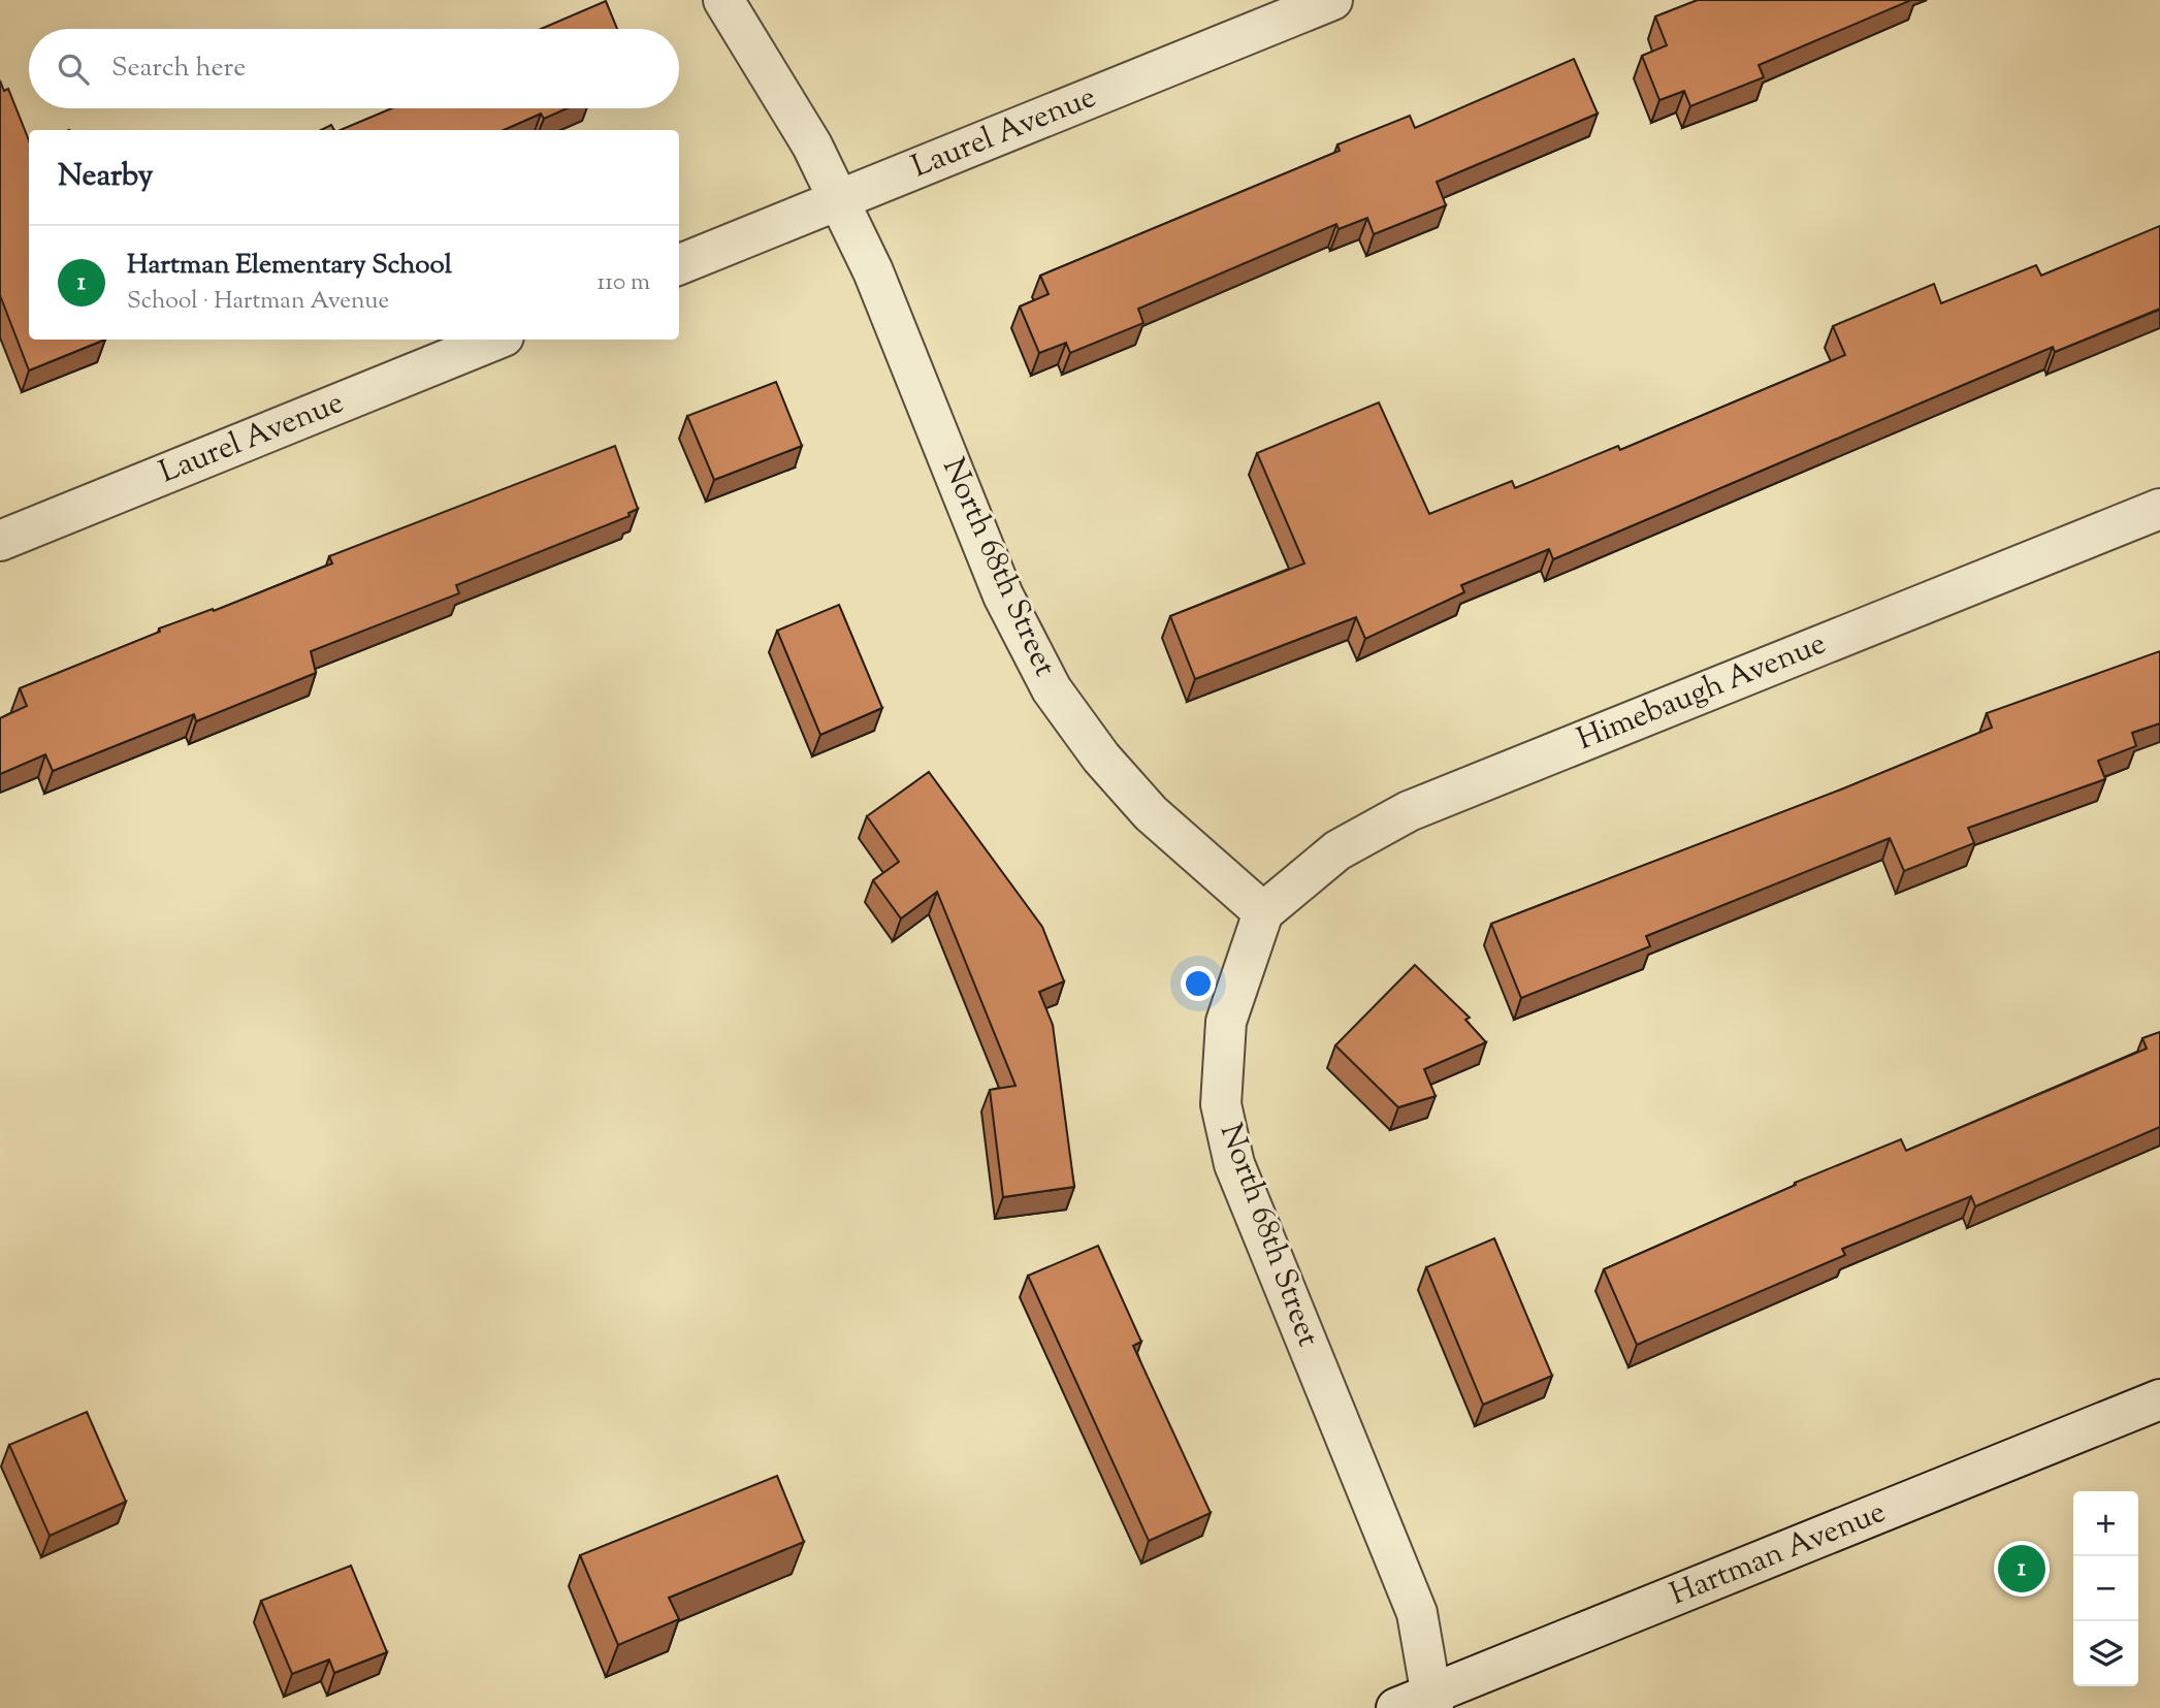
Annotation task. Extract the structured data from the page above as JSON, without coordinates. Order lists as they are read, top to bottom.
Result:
{
  "streets": {
    "street": [
      "Laurel Avenue",
      "North 68th Street",
      "Himebaugh Avenue",
      "Hartman Avenue"
    ]
  },
  "crossings": [
    ["Laurel Avenue", "North 68th Street"],
    ["North 68th Street", "Himebaugh Avenue"],
    ["North 68th Street", "Hartman Avenue"]
  ],
  "page": {
    "search": "Search here",
    "heading": "Nearby",
    "list": [
      {
        "mark": "1",
        "name": "Hartman Elementary School",
        "note": "School · Hartman Avenue",
        "value": "110 m"
      }
    ],
    "map_buttons": ["+", "−"],
    "pins": "1"
  }
}
